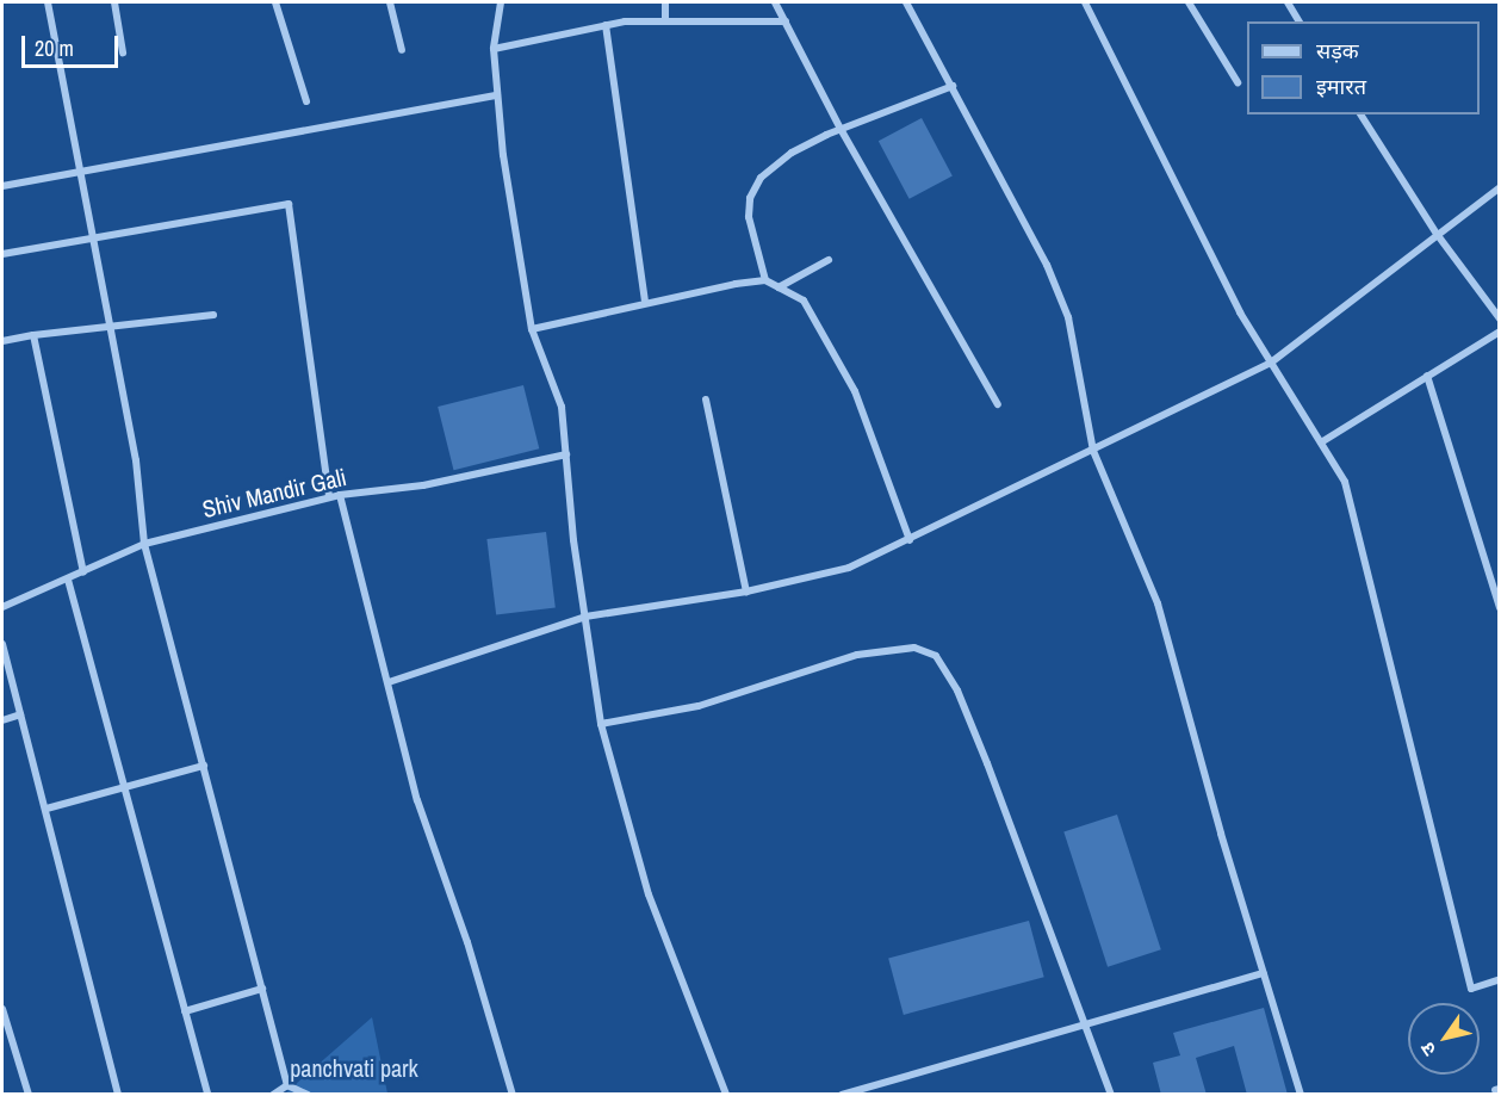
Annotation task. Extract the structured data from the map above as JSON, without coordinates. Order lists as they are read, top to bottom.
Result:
{
  "streets": {
    "street": ["Shiv Mandir Gali"]
  },
  "parks": ["panchvati park"],
  "legend": ["सड़क", "इमारत"],
  "scale_bar": "20 m",
  "north": "bottom left"
}
